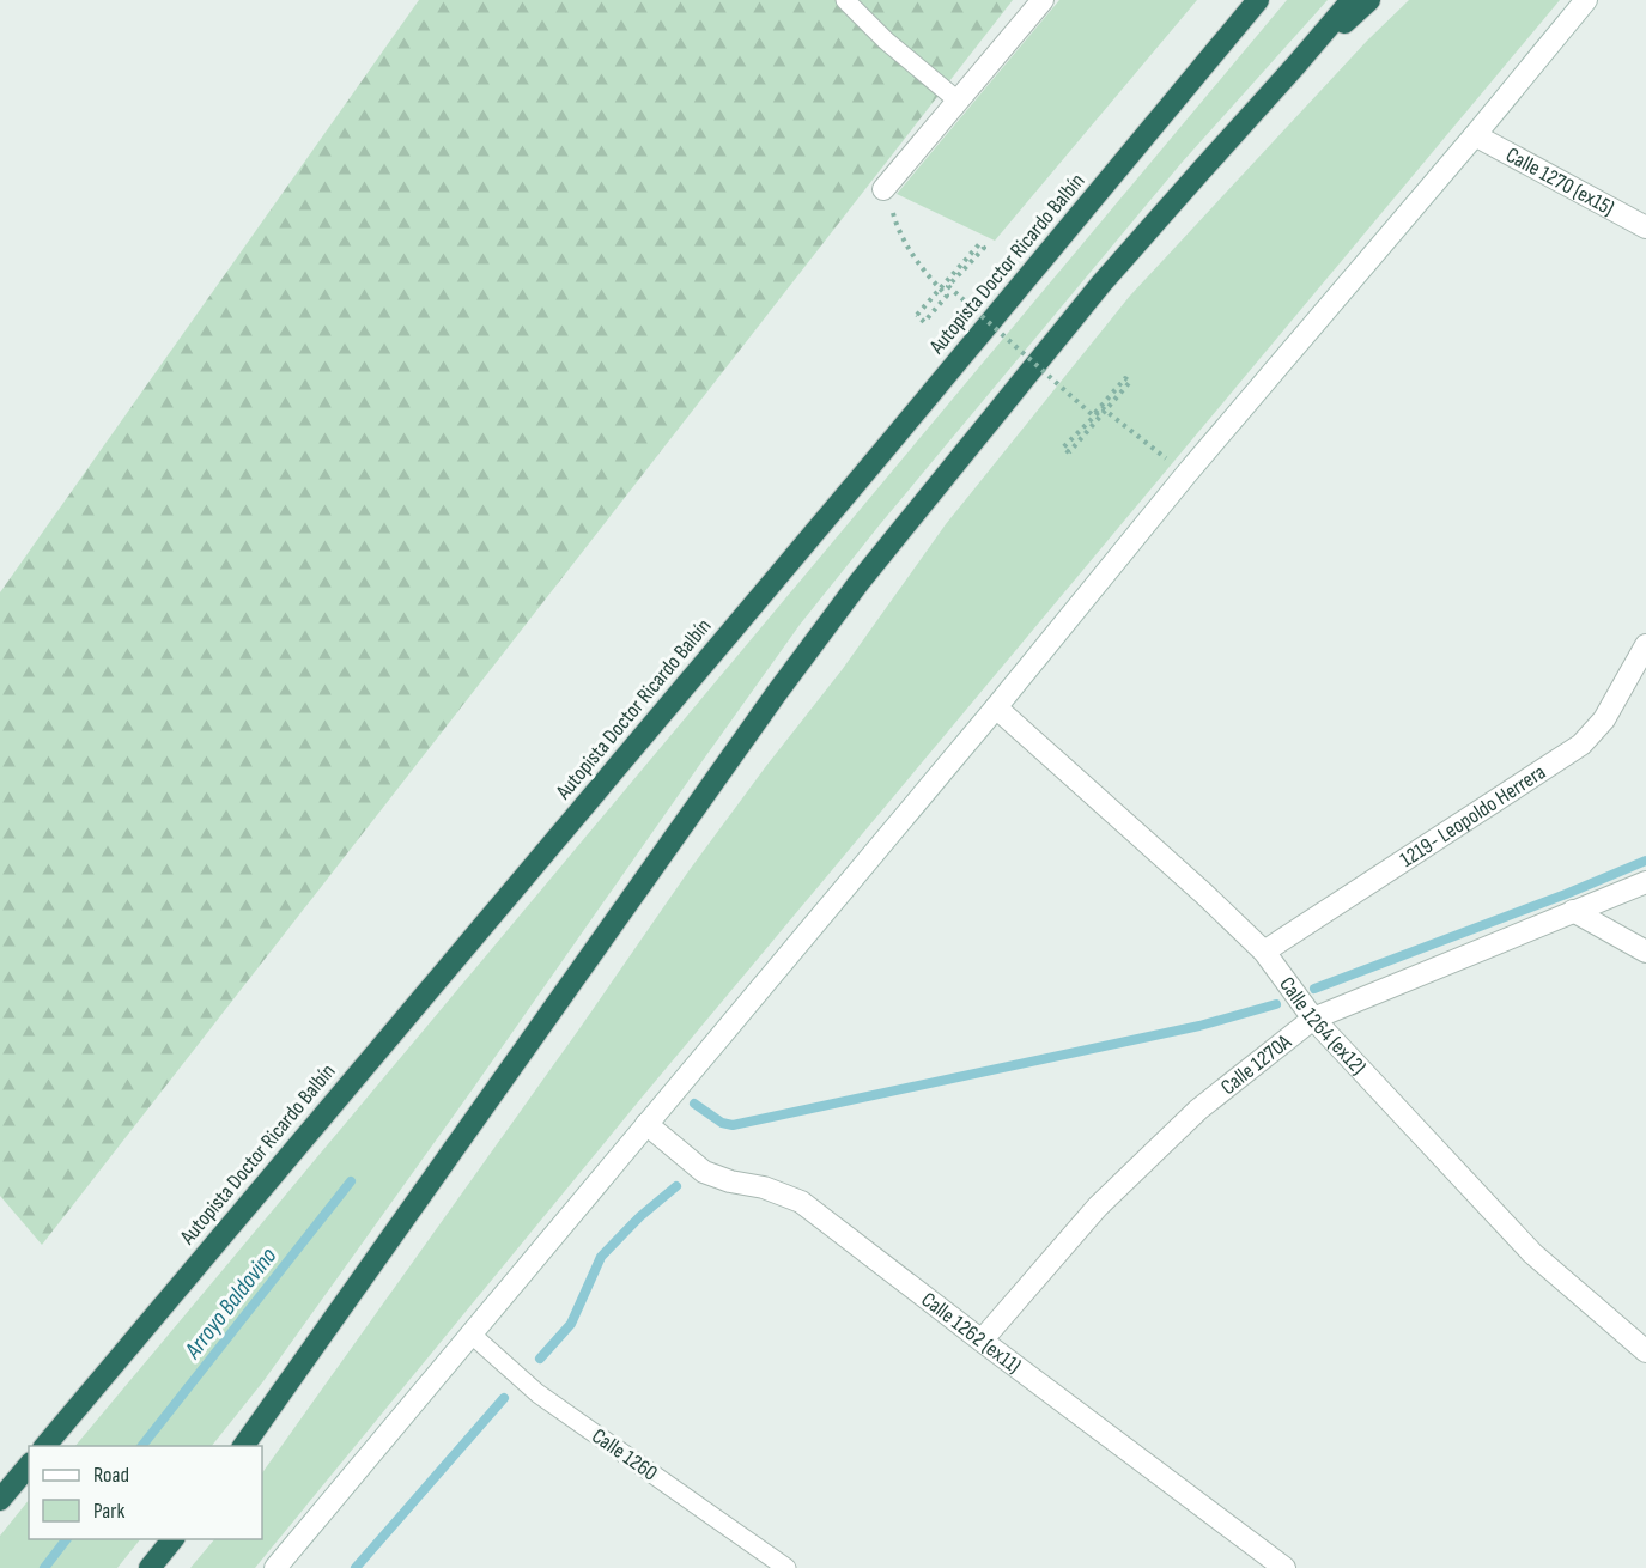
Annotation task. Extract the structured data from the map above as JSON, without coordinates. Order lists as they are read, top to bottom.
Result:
{
  "streets": {
    "highway": ["Autopista Doctor Ricardo Balbín"],
    "street": [
      "Calle 1270 (ex15)",
      "1219- Leopoldo Herrera",
      "Calle 1264 (ex12)",
      "Calle 1270A",
      "Calle 1262 (ex11)"
    ],
    "lane": ["Calle 1260"]
  },
  "crossings": [
    ["1219- Leopoldo Herrera", "Calle 1264 (ex12)"],
    ["Calle 1264 (ex12)", "Calle 1270A"],
    ["Calle 1270A", "Calle 1262 (ex11)"]
  ],
  "water": ["Arroyo Baldovino"],
  "legend": ["Road", "Park"]
}
